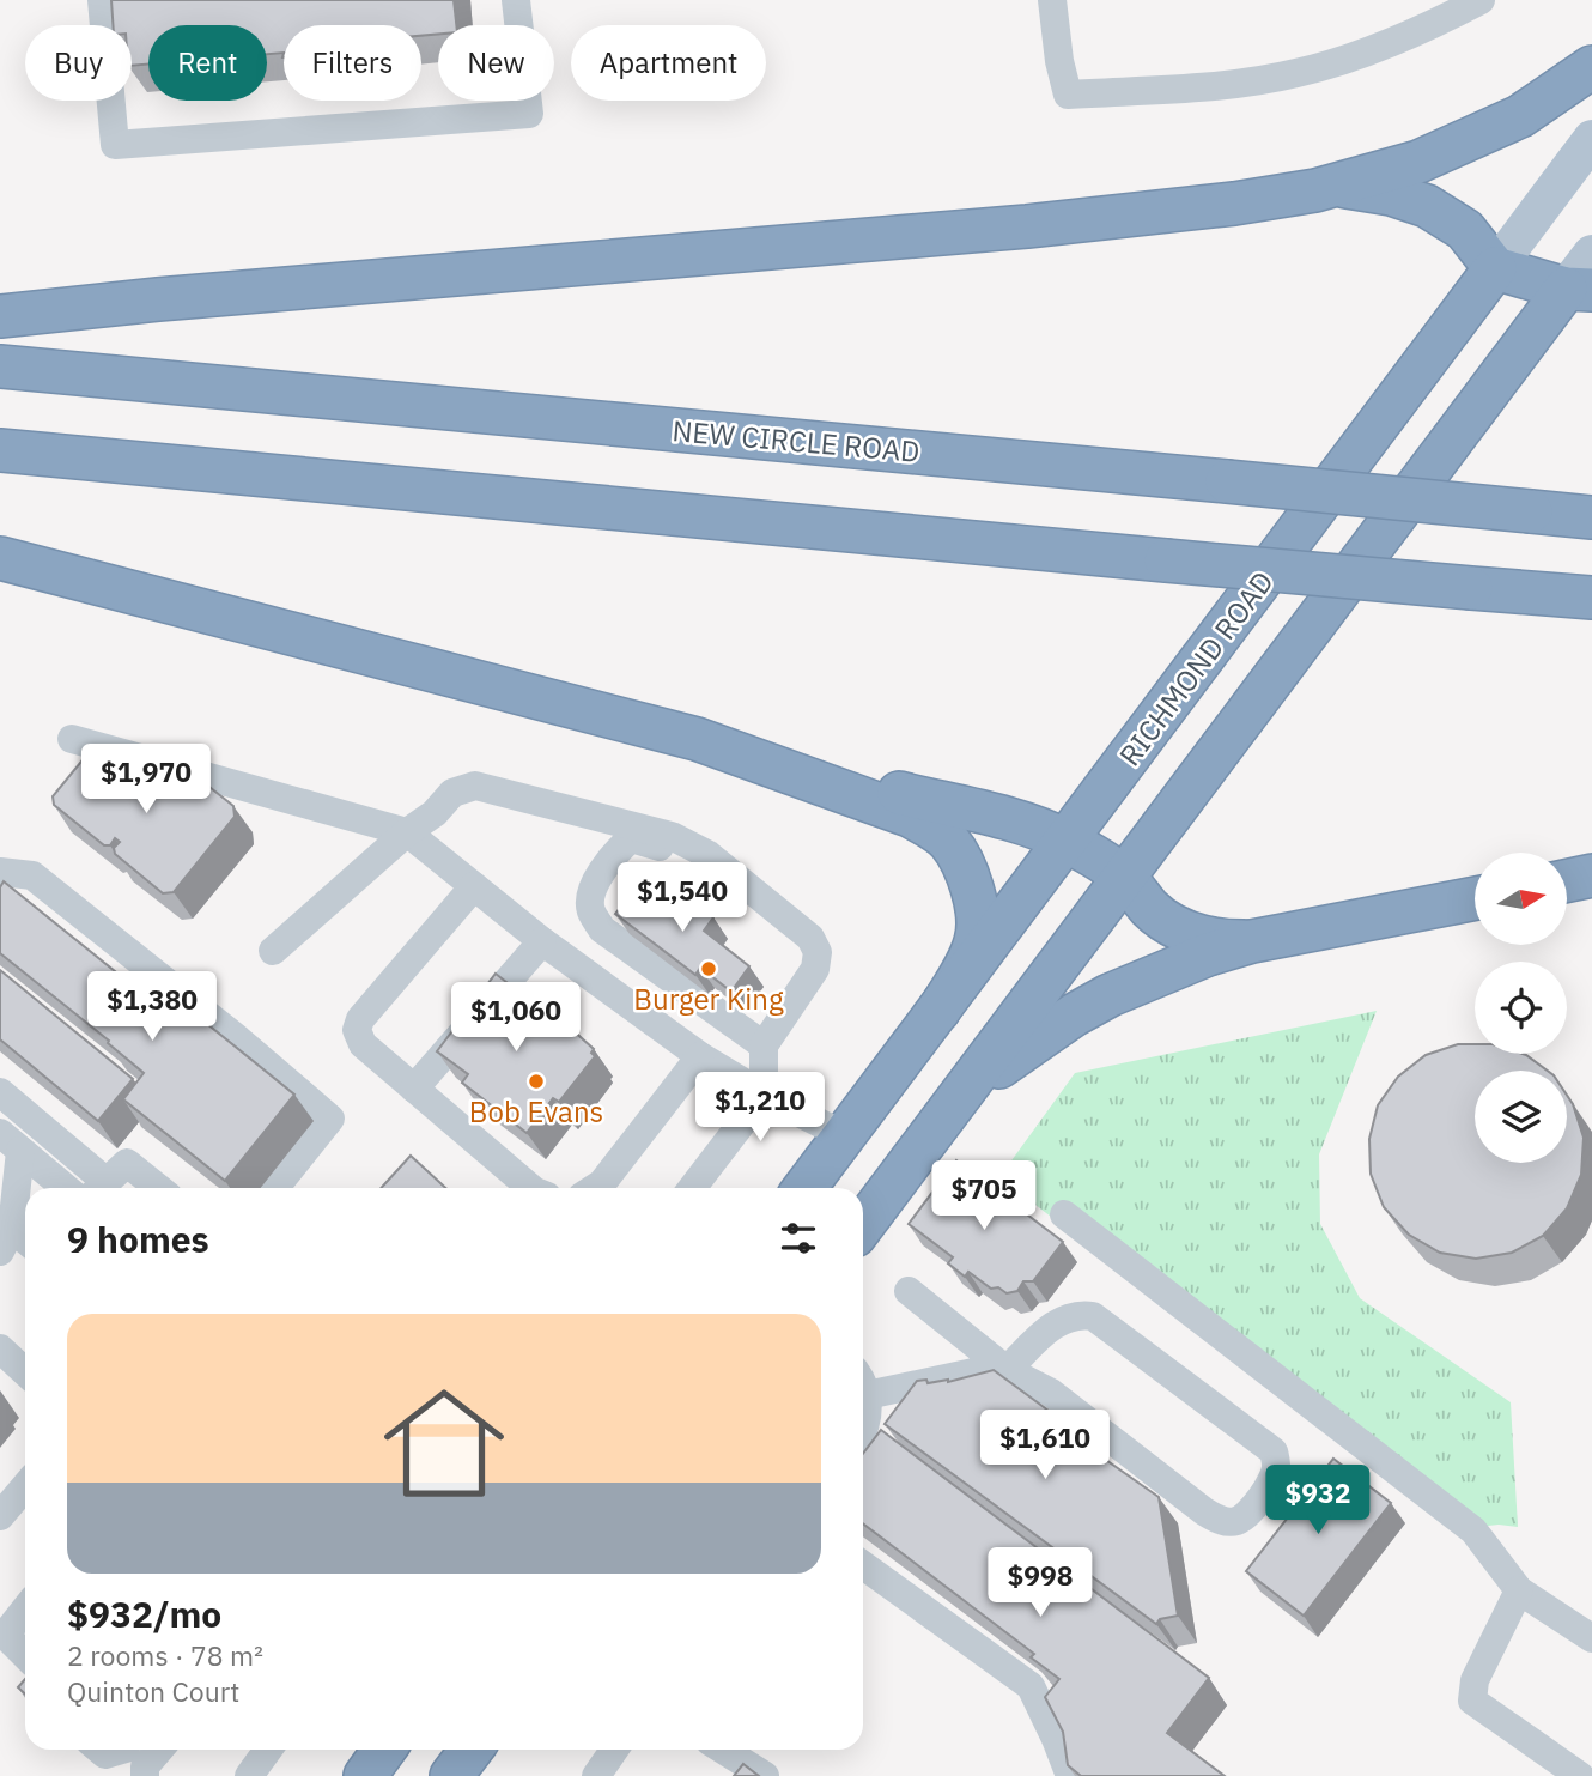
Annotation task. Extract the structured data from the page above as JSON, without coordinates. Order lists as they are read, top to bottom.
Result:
{
  "streets": {
    "highway": ["NEW CIRCLE ROAD", "RICHMOND ROAD"]
  },
  "places": ["Burger King", "Bob Evans"],
  "north": "right",
  "page": {
    "chip": [
      "Buy",
      "Rent",
      "Filters",
      "New",
      "Apartment"
    ],
    "price": [
      "$1,970",
      "$1,540",
      "$1,380",
      "$1,060",
      "$1,210",
      "$705",
      "$1,610",
      "$932",
      "$998"
    ],
    "heading": "9 homes",
    "list": [
      {
        "name": "$932/mo",
        "note": "2 rooms · 78 m² · Quinton Court"
      }
    ]
  }
}
